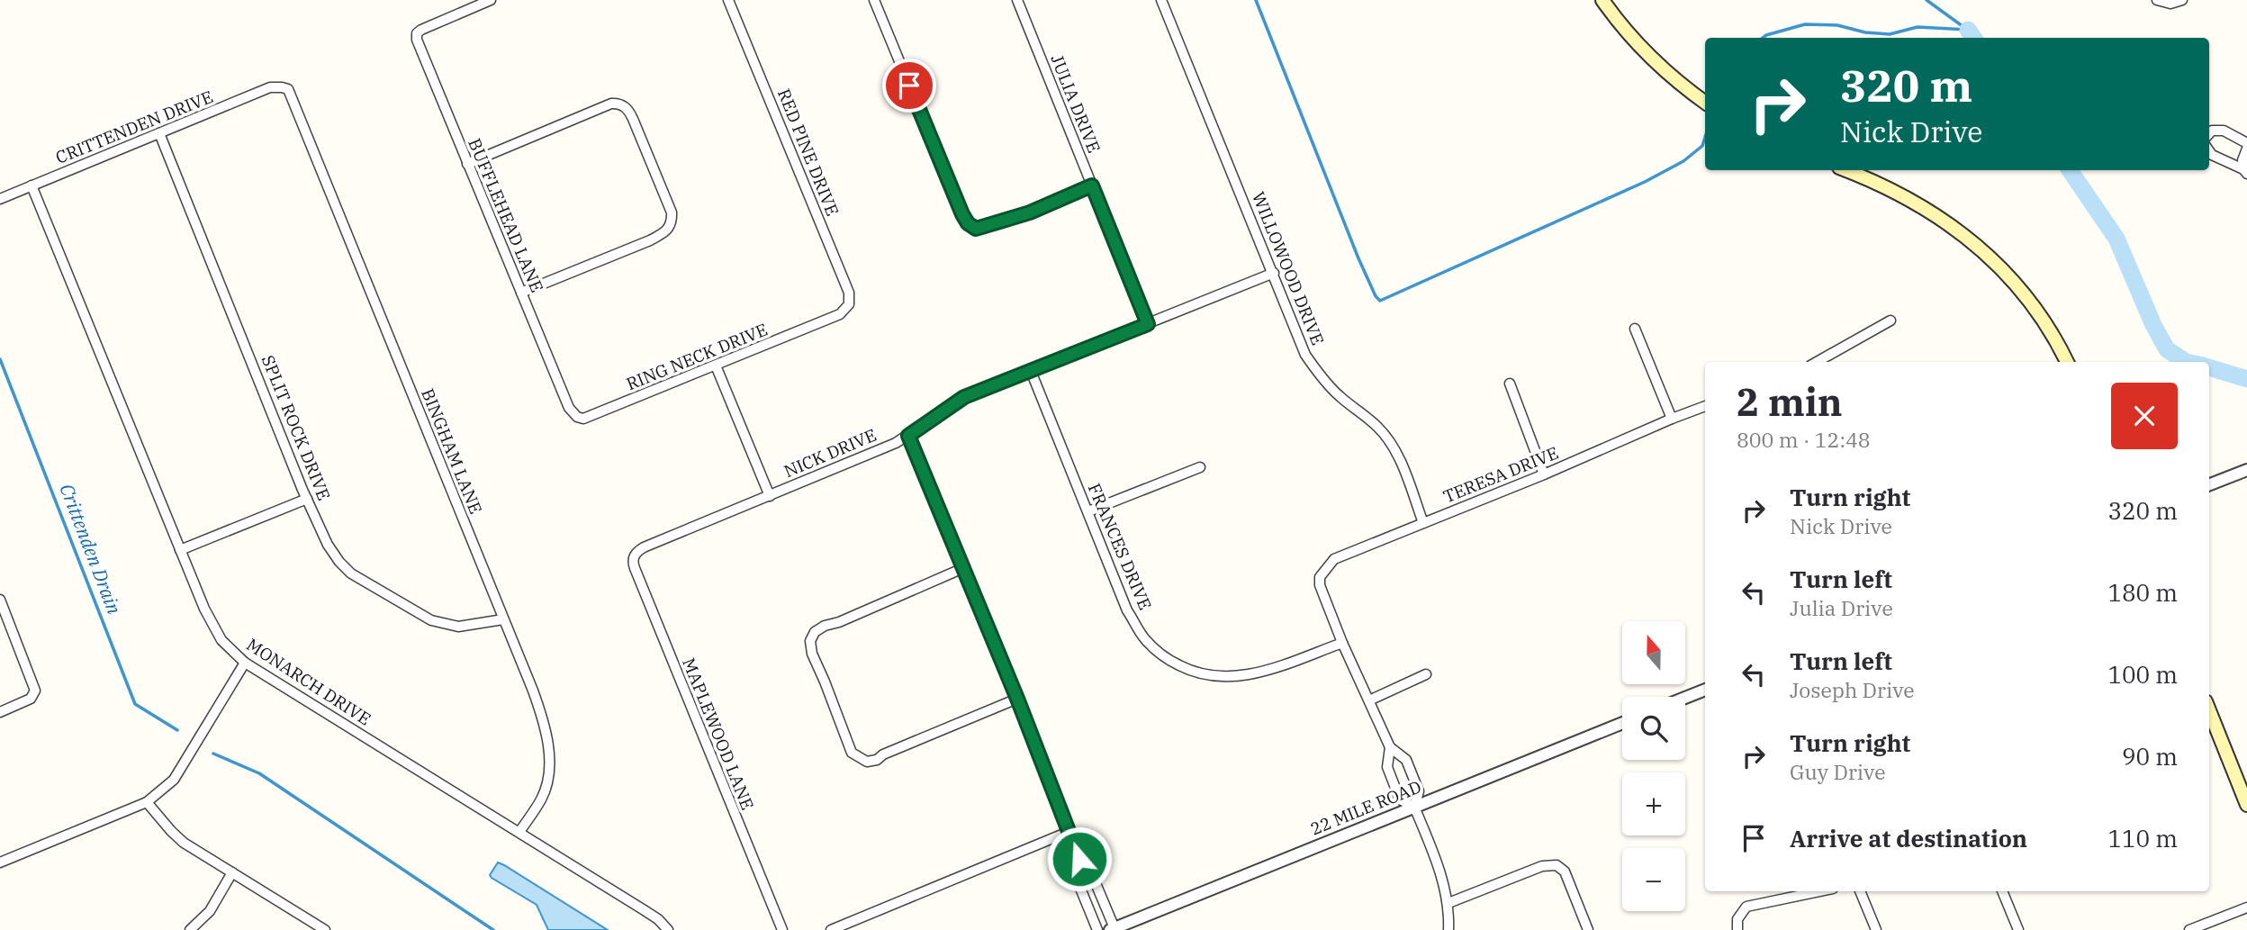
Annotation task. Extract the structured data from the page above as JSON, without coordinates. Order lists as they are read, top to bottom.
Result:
{
  "streets": {
    "street": [
      "JULIA DRIVE",
      "CRITTENDEN DRIVE",
      "RED PINE DRIVE",
      "BUFFLEHEAD LANE",
      "WILLOWOOD DRIVE",
      "RING NECK DRIVE",
      "SPLIT ROCK DRIVE",
      "BINGHAM LANE",
      "NICK DRIVE",
      "TERESA DRIVE",
      "FRANCES DRIVE",
      "MONARCH DRIVE",
      "MAPLEWOOD LANE",
      "22 MILE ROAD"
    ]
  },
  "crossings": [
    ["JULIA DRIVE", "NICK DRIVE"],
    ["CRITTENDEN DRIVE", "SPLIT ROCK DRIVE"],
    ["CRITTENDEN DRIVE", "BINGHAM LANE"],
    ["CRITTENDEN DRIVE", "MONARCH DRIVE"],
    ["RED PINE DRIVE", "RING NECK DRIVE"],
    ["BUFFLEHEAD LANE", "RING NECK DRIVE"],
    ["WILLOWOOD DRIVE", "NICK DRIVE"],
    ["WILLOWOOD DRIVE", "TERESA DRIVE"],
    ["SPLIT ROCK DRIVE", "BINGHAM LANE"],
    ["BINGHAM LANE", "MONARCH DRIVE"],
    ["NICK DRIVE", "FRANCES DRIVE"],
    ["NICK DRIVE", "MAPLEWOOD LANE"],
    ["TERESA DRIVE", "FRANCES DRIVE"]
  ],
  "water": ["Crittenden Drain"],
  "north": "top",
  "page": {
    "turn": ["320 m", "Nick Drive"],
    "heading": ["2 min", "800 m · 12:48"],
    "list": [
      {
        "name": "Turn right",
        "note": "Nick Drive",
        "value": "320 m"
      },
      {
        "name": "Turn left",
        "note": "Julia Drive",
        "value": "180 m"
      },
      {
        "name": "Turn left",
        "note": "Joseph Drive",
        "value": "100 m"
      },
      {
        "name": "Turn right",
        "note": "Guy Drive",
        "value": "90 m"
      },
      {
        "name": "Arrive at destination",
        "value": "110 m"
      }
    ],
    "map_buttons": ["+", "−"]
  }
}
